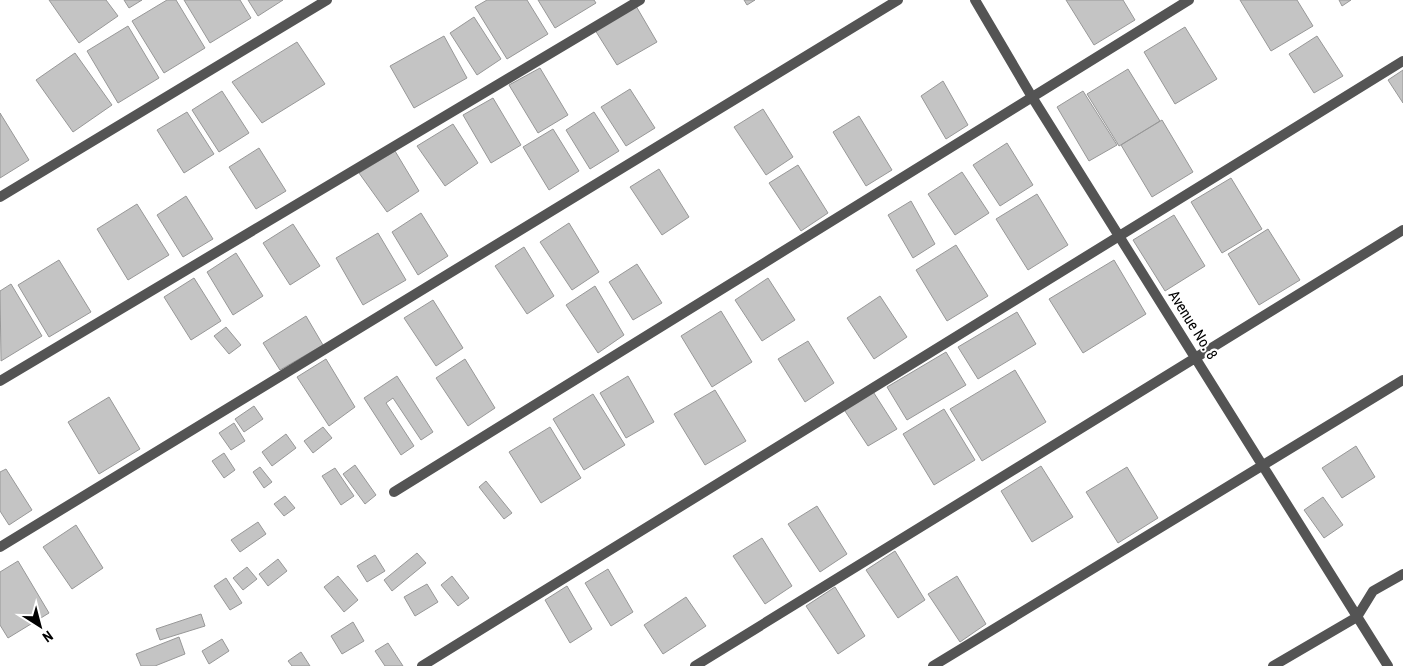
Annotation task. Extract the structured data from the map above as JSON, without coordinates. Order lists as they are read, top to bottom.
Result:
{
  "streets": {
    "street": ["Avenue No. 8"]
  },
  "north": "bottom right"
}
